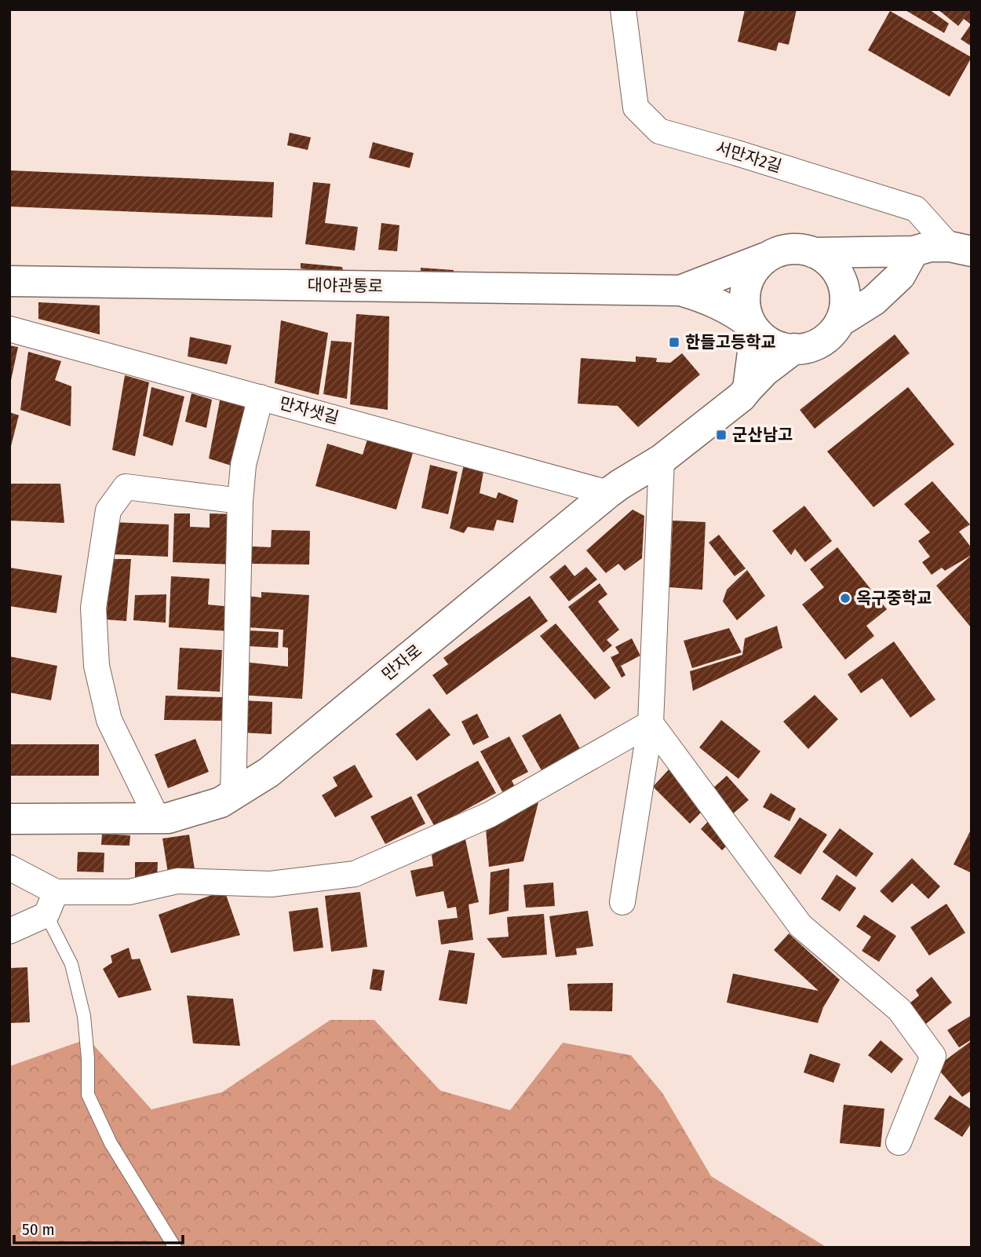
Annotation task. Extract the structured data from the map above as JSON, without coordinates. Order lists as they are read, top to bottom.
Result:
{
  "streets": {
    "street": [
      "서만자2길",
      "대야관통로",
      "만자샛길",
      "만자로"
    ]
  },
  "crossings": [
    ["만자샛길", "만자로"]
  ],
  "places": {
    "transit": ["한들고등학교", "군산남고"],
    "other": ["옥구중학교"]
  },
  "scale_bar": "50 m"
}
